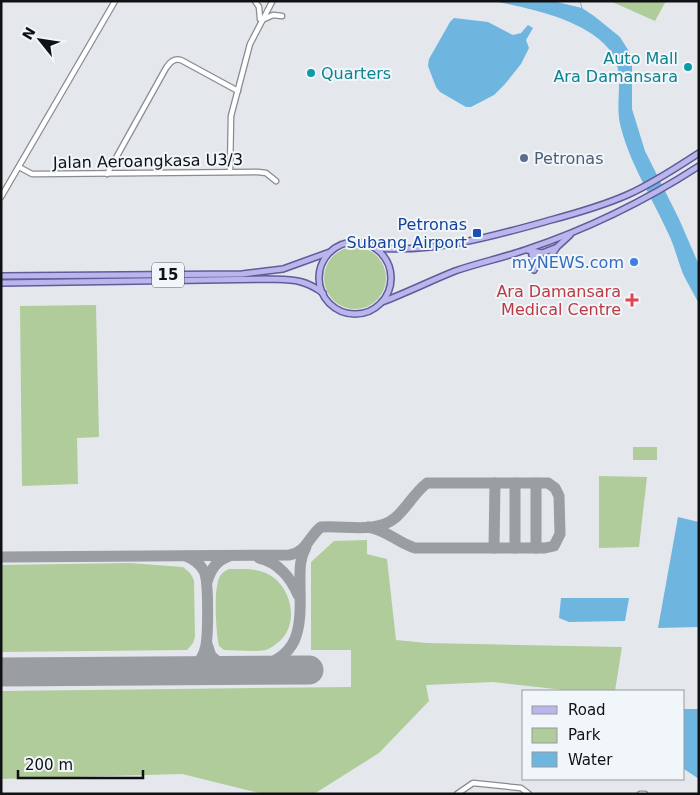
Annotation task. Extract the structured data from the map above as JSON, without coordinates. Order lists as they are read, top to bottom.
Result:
{
  "streets": {
    "main road": ["15"],
    "street": ["Jalan Aeroangkasa U3/3"]
  },
  "places": {
    "other": [
      "Auto Mall Ara Damansara",
      "Quarters",
      "Petronas",
      "myNEWS.com"
    ],
    "transit": ["Petronas Subang Airport"],
    "health": ["Ara Damansara Medical Centre"]
  },
  "legend": ["Road", "Park", "Water"],
  "scale_bar": "200 m",
  "north": "top left"
}
